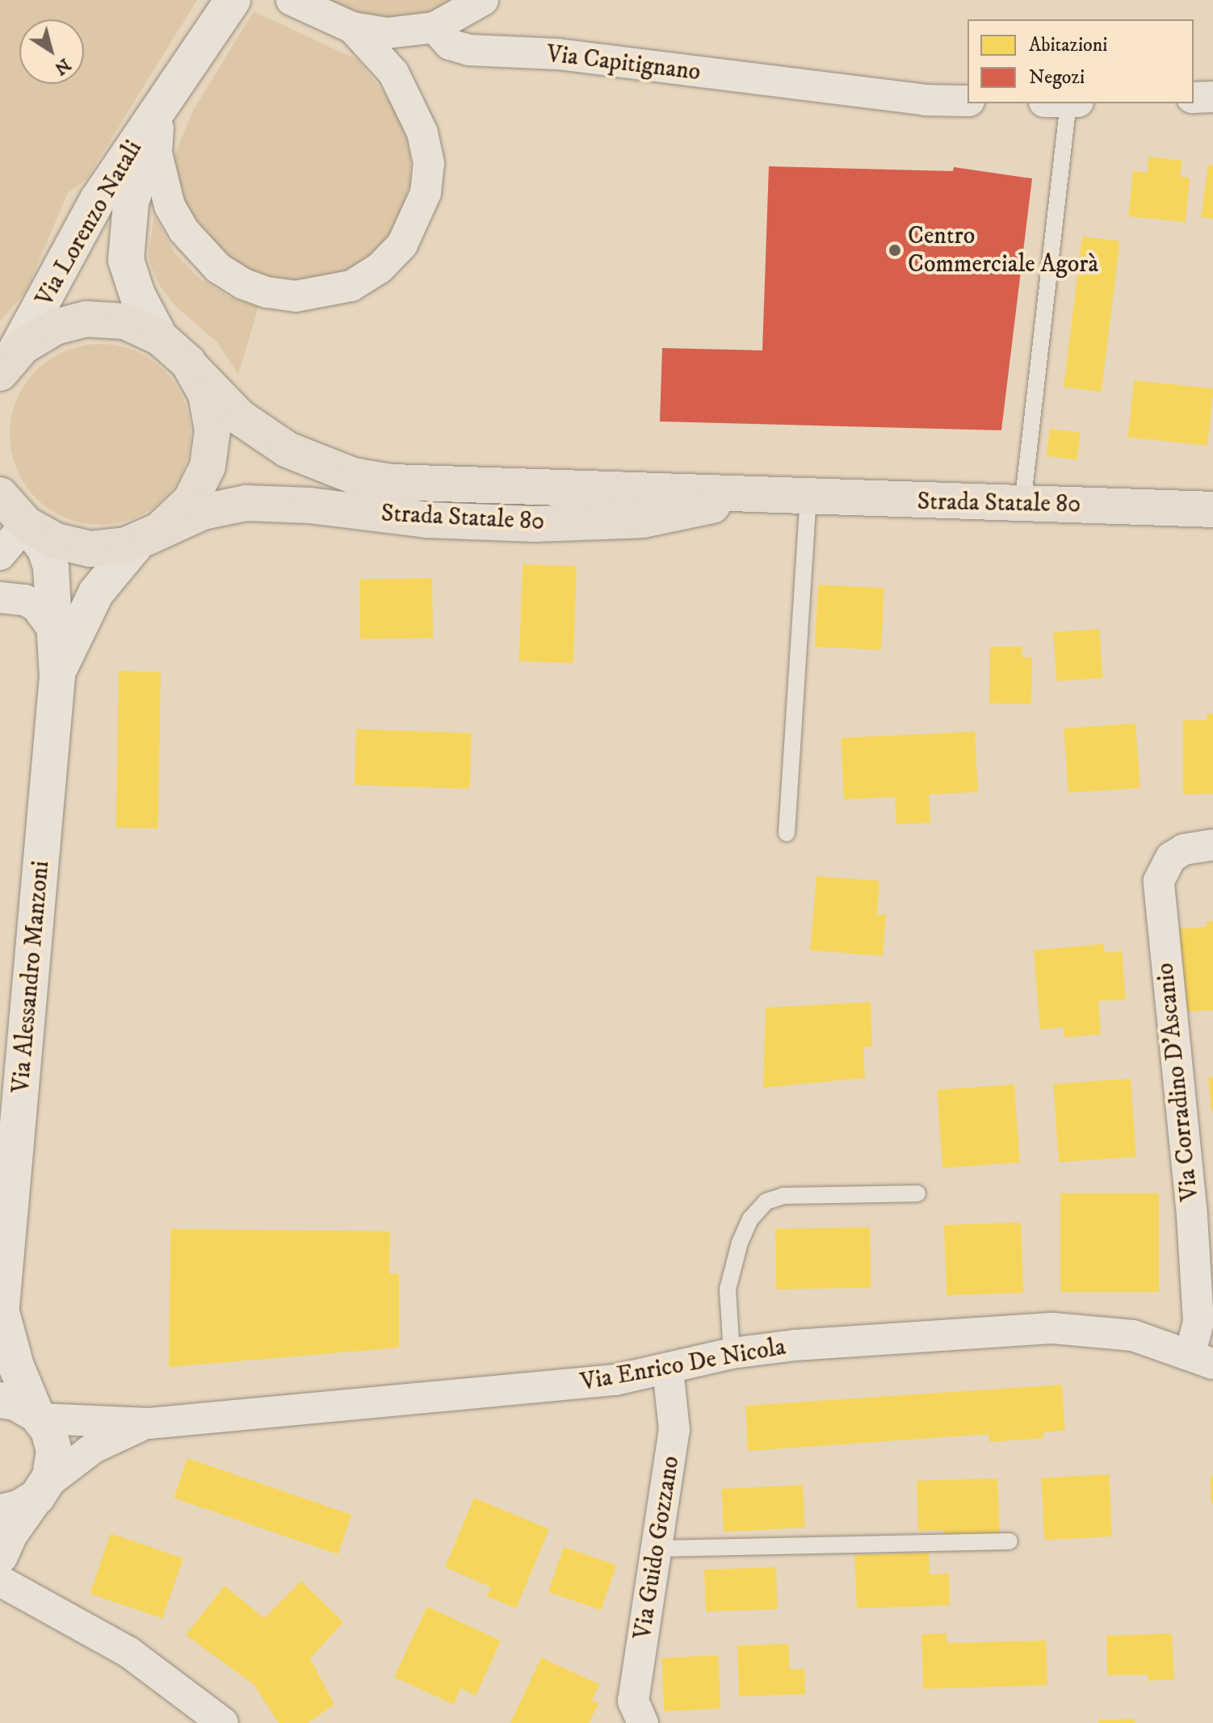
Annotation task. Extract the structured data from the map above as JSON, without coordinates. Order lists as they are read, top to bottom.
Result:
{
  "streets": {
    "main road": ["Strada Statale 80"],
    "street": [
      "Via Capitignano",
      "Via Lorenzo Natali",
      "Via Alessandro Manzoni",
      "Via Corradino D'Ascanio",
      "Via Enrico De Nicola",
      "Via Guido Gozzano"
    ]
  },
  "crossings": [
    ["Via Lorenzo Natali", "Strada Statale 80"],
    ["Strada Statale 80", "Via Alessandro Manzoni"],
    ["Via Alessandro Manzoni", "Via Enrico De Nicola"],
    ["Via Corradino D'Ascanio", "Via Enrico De Nicola"],
    ["Via Enrico De Nicola", "Via Guido Gozzano"]
  ],
  "places": ["Centro Commerciale Agorà"],
  "legend": ["Abitazioni", "Negozi"],
  "north": "bottom right"
}
